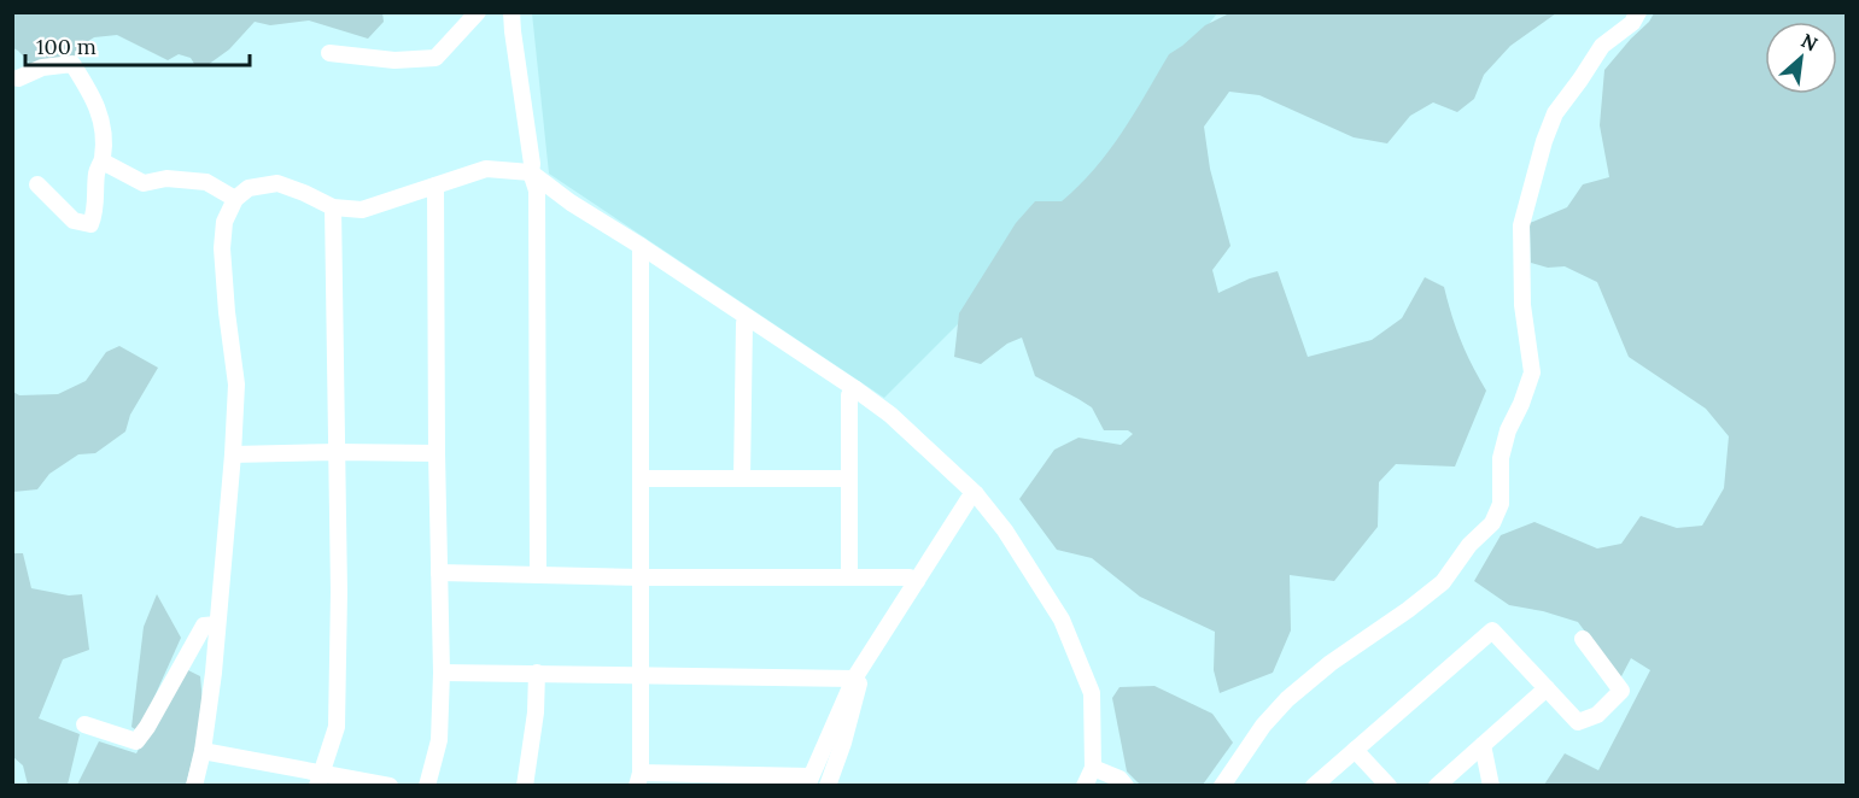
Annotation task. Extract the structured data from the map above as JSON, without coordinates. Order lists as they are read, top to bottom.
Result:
{
  "scale_bar": "100 m",
  "north": "top right"
}
